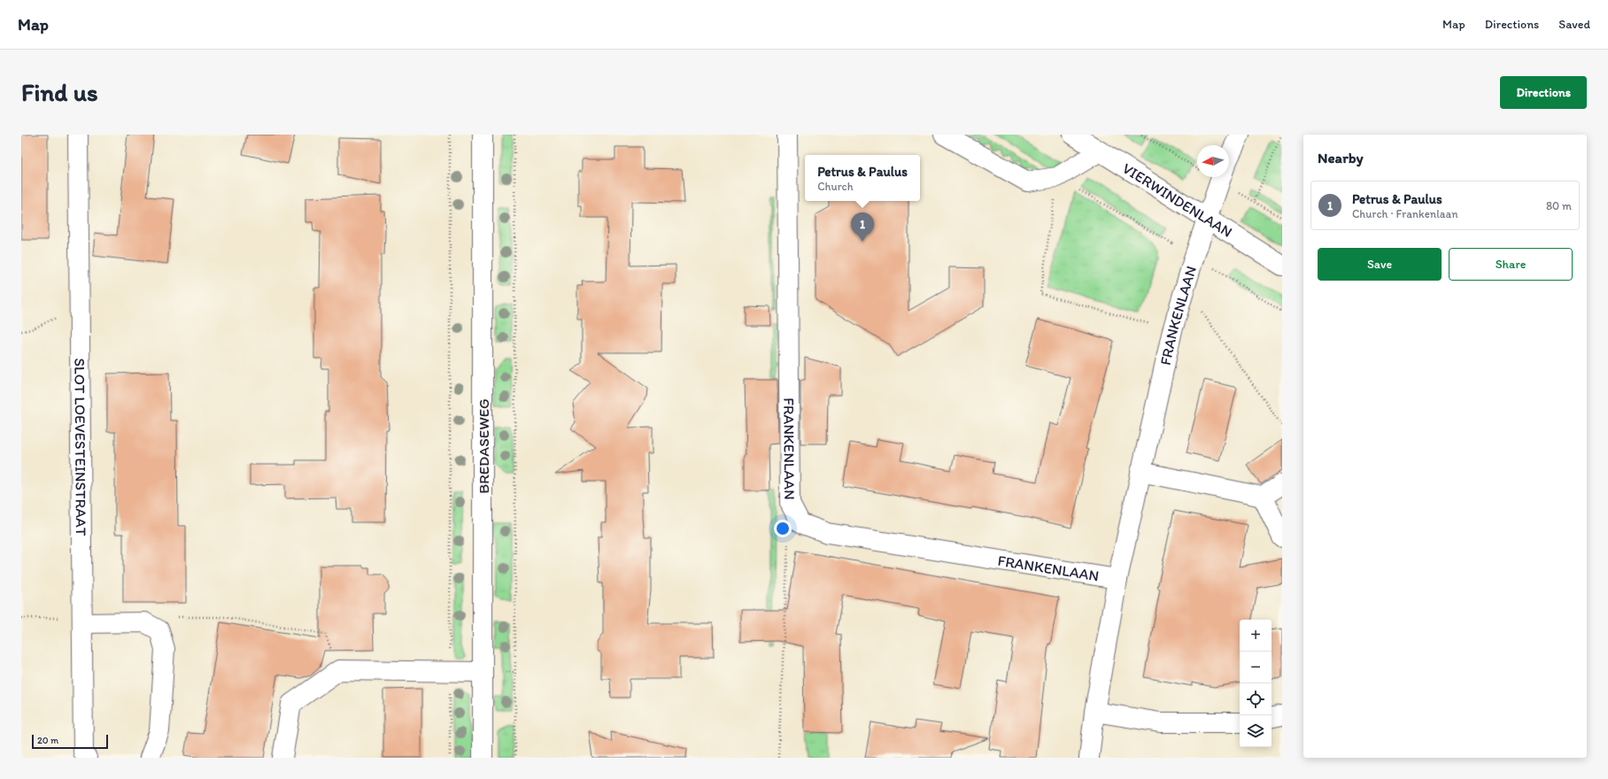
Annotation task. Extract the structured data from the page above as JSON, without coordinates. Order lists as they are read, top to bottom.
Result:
{
  "streets": {
    "street": [
      "VIERWINDENLAAN",
      "FRANKENLAAN",
      "BREDASEWEG",
      "SLOT LOEVESTEINSTRAAT"
    ]
  },
  "crossings": [
    ["VIERWINDENLAAN", "FRANKENLAAN"]
  ],
  "scale_bar": "20 m",
  "north": "left",
  "page": {
    "header": "Map",
    "nav": ["Map", "Directions", "Saved"],
    "buttons": [
      "Directions",
      ["Save", "Share"]
    ],
    "title": "Find us",
    "heading": "Nearby",
    "popup": ["Petrus & Paulus", "Church"],
    "list": [
      {
        "mark": "1",
        "name": "Petrus & Paulus",
        "note": "Church · Frankenlaan",
        "value": "80 m"
      }
    ],
    "pins": "1",
    "map_buttons": ["+", "−"],
    "scale": "20 m"
  }
}
